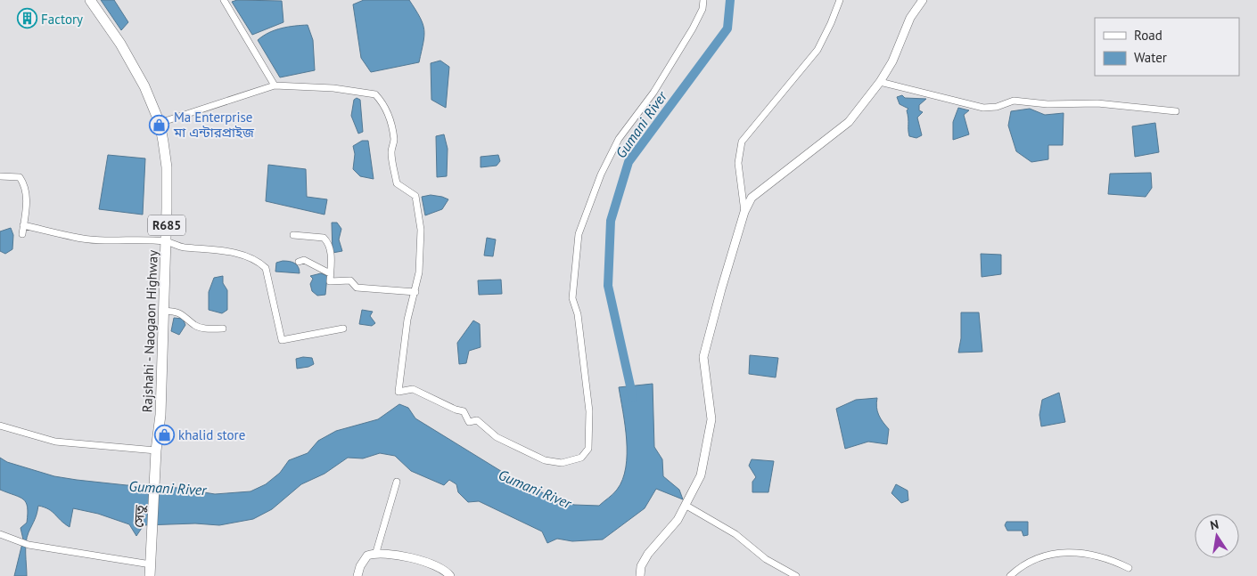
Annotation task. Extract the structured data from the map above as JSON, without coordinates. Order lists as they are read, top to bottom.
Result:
{
  "streets": {
    "main road": ["R685", "Rajshahi - Naogaon Highway", "সেতু"]
  },
  "crossings": [
    ["R685", "সেতু"],
    ["Rajshahi - Naogaon Highway", "সেতু"]
  ],
  "water": ["Gumani River"],
  "places": {
    "building": ["Factory"],
    "shop": ["Ma Enterprise মা এন্টারপ্রাইজ", "khalid store"]
  },
  "legend": ["Road", "Water"],
  "north": "top"
}
